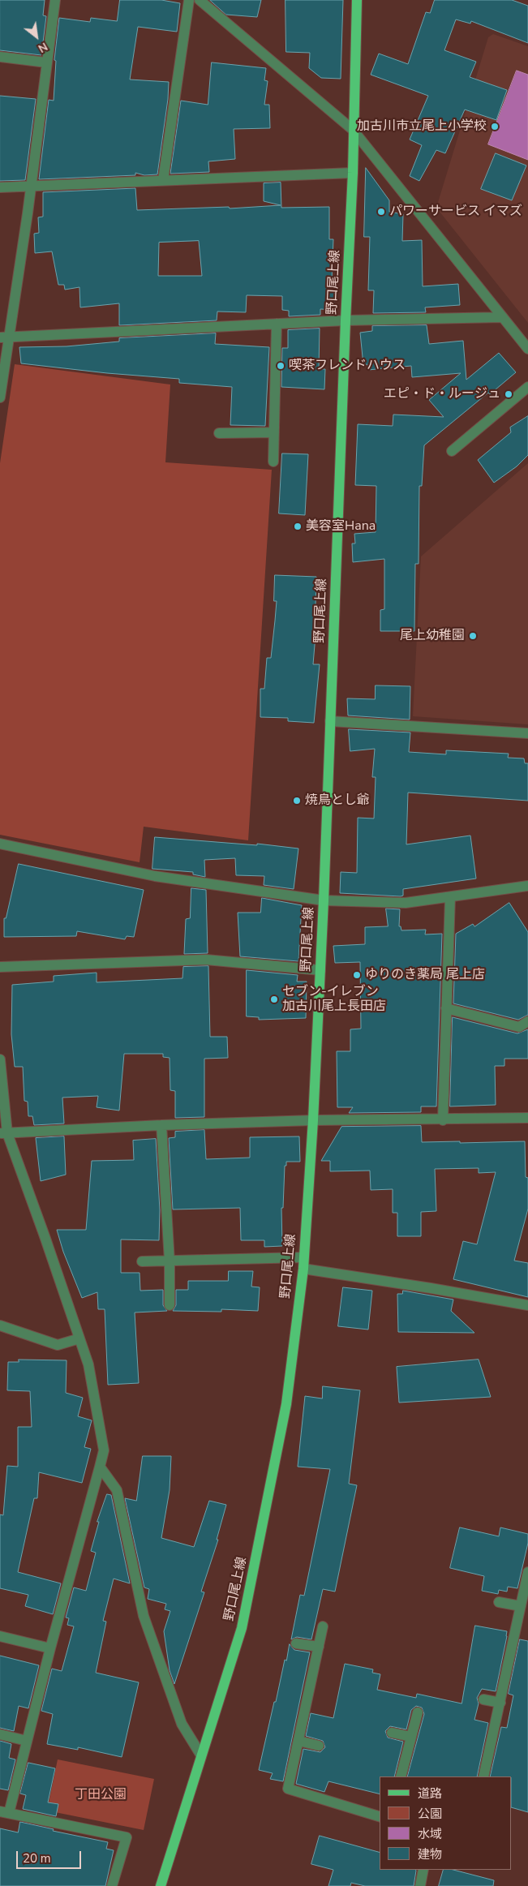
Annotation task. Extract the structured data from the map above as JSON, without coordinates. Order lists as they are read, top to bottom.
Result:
{
  "streets": {
    "main road": ["野口尾上線"]
  },
  "parks": ["丁田公園"],
  "places": [
    "加古川市立尾上小学校",
    "パワーサービス イマズ",
    "喫茶フレンドハウス",
    "エピ・ド・ルージュ",
    "美容室Hana",
    "尾上幼稚園",
    "焼鳥とし爺",
    "ゆりのき薬局 尾上店",
    "セブン-イレブン 加古川尾上長田店"
  ],
  "legend": [
    "道路",
    "公園",
    "水域",
    "建物"
  ],
  "scale_bar": "20 m",
  "north": "bottom right"
}
